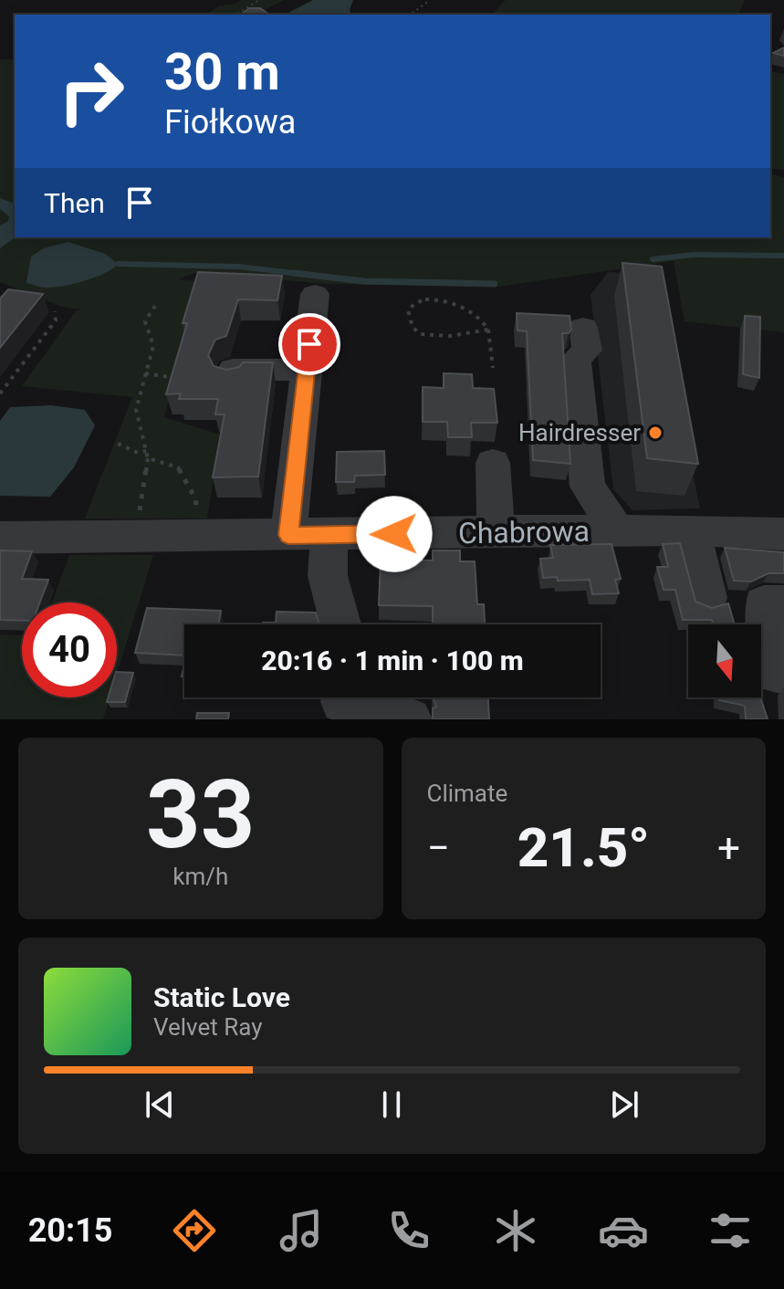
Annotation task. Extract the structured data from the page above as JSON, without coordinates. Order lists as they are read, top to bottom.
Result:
{
  "streets": {
    "street": ["Chabrowa"]
  },
  "places": ["Hairdresser"],
  "north": "bottom",
  "page": {
    "turn": ["30 m", "Fiołkowa"],
    "then": "Then",
    "limit": "40",
    "trip": "20:16 · 1 min · 100 m",
    "tile": [
      ["33", "km/h"],
      "Climate"
    ],
    "heat": ["−", "21.5°", "+"],
    "song": ["Static Love", "Velvet Ray"],
    "tabs": "20:15"
  }
}
